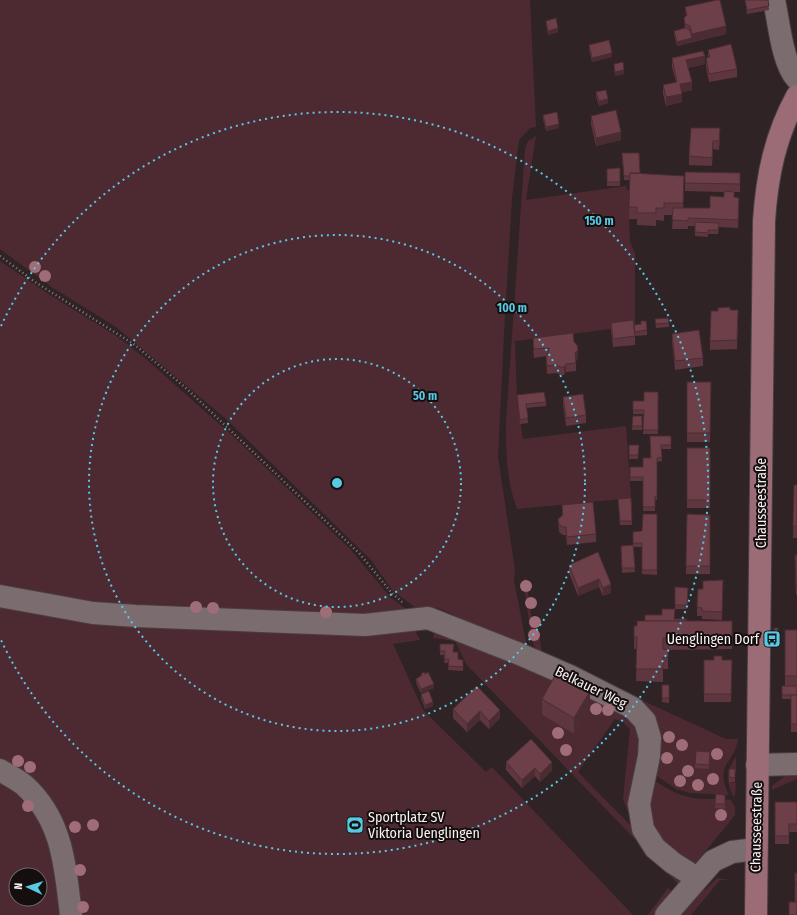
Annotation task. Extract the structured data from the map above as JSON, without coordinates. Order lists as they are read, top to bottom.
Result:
{
  "streets": {
    "main road": ["Chausseestraße"],
    "street": ["Belkauer Weg"]
  },
  "places": {
    "bus stop": ["Uenglingen Dorf"],
    "sports": ["Sportplatz SV Viktoria Uenglingen"]
  },
  "north": "left",
  "rings": ["150 m", "100 m", "50 m"]
}
